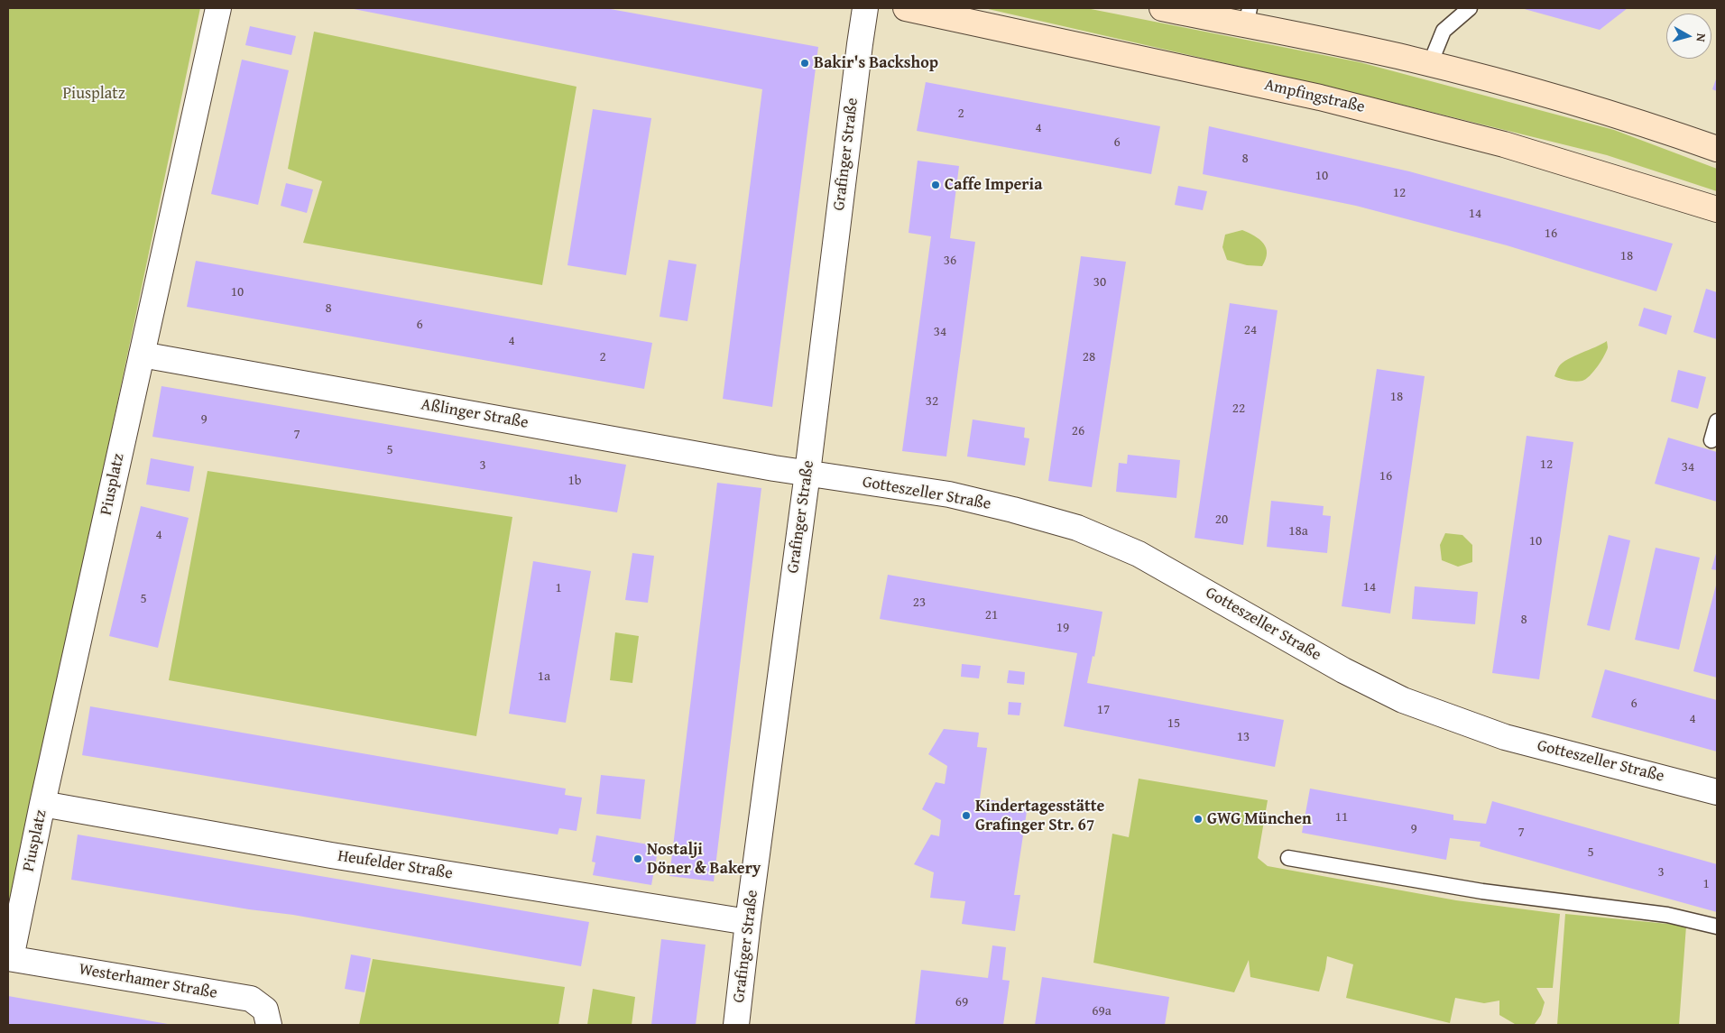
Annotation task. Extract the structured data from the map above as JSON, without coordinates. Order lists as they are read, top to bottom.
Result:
{
  "streets": {
    "main road": ["Ampfingstraße"],
    "street": [
      "Grafinger Straße",
      "Aßlinger Straße",
      "Piusplatz",
      "Gotteszeller Straße",
      "Heufelder Straße",
      "Westerhamer Straße"
    ]
  },
  "crossings": [
    ["Grafinger Straße", "Aßlinger Straße"],
    ["Grafinger Straße", "Gotteszeller Straße"],
    ["Grafinger Straße", "Heufelder Straße"],
    ["Aßlinger Straße", "Piusplatz"],
    ["Aßlinger Straße", "Gotteszeller Straße"],
    ["Piusplatz", "Heufelder Straße"],
    ["Piusplatz", "Westerhamer Straße"]
  ],
  "parks": ["Piusplatz"],
  "places": [
    "Bakir's Backshop",
    "Caffe Imperia",
    "Kindertagesstätte Grafinger Str. 67",
    "GWG München",
    "Nostalji Döner & Bakery"
  ],
  "house_numbers": [
    "2",
    "4",
    "6",
    "8",
    "10",
    "12",
    "14",
    "16",
    "18",
    "36",
    "30",
    "10",
    "8",
    "6",
    "24",
    "34",
    "4",
    "2",
    "28",
    "18",
    "32",
    "22",
    "9",
    "26",
    "7",
    "5",
    "12",
    "3",
    "34",
    "16",
    "1b",
    "20",
    "18a",
    "4",
    "10",
    "14",
    "1",
    "5",
    "23",
    "21",
    "8",
    "19",
    "1a",
    "6",
    "17",
    "4",
    "15",
    "13",
    "11",
    "9",
    "7",
    "5",
    "3",
    "1",
    "69",
    "69a"
  ],
  "north": "right"
}
